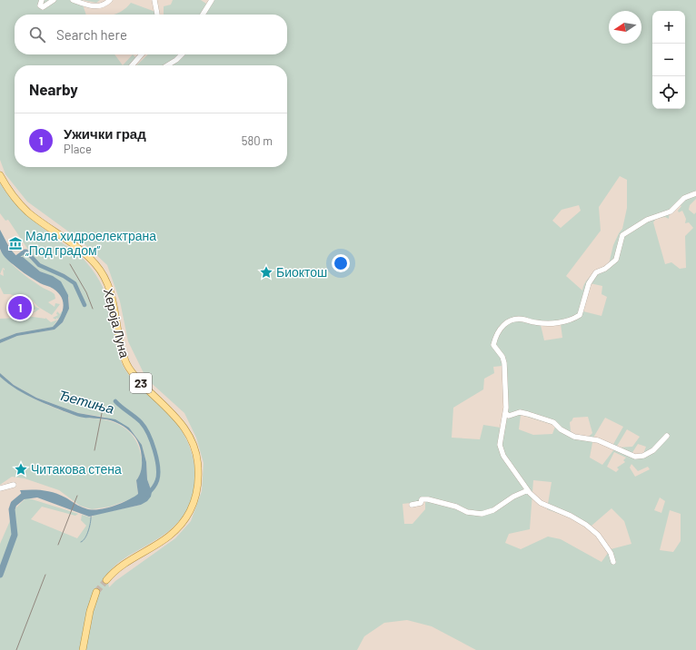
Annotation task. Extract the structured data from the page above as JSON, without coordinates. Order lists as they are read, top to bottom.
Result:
{
  "streets": {
    "main road": ["Хероја Луна", "23"]
  },
  "water": ["Ђетиња"],
  "places": {
    "museum": ["Мала хидроелектрана „Под градом”"],
    "place": ["Биоктош", "Читакова стена"]
  },
  "north": "left",
  "page": {
    "map_buttons": ["+", "−"],
    "search": "Search here",
    "heading": "Nearby",
    "list": [
      {
        "mark": "1",
        "name": "Ужички град",
        "note": "Place",
        "value": "580 m"
      }
    ],
    "pins": "1"
  }
}
